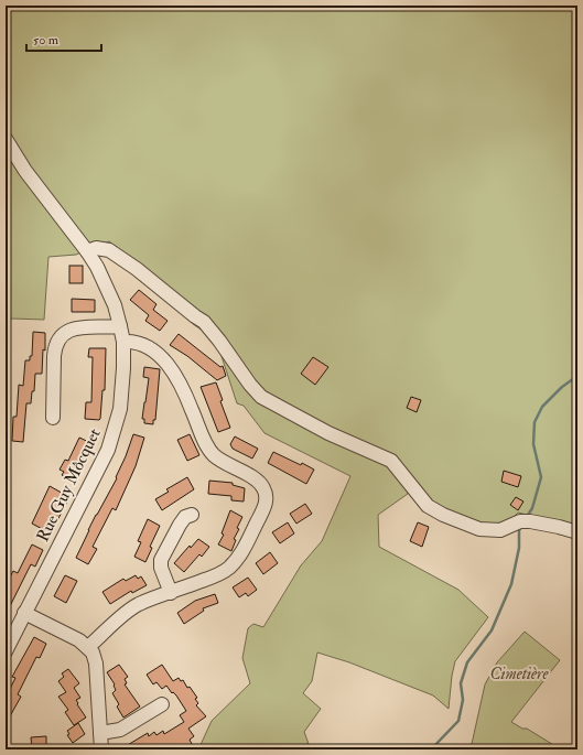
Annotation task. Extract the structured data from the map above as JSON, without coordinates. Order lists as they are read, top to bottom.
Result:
{
  "streets": {
    "street": ["Rue Guy Môcquet"]
  },
  "parks": ["Cimetière"],
  "scale_bar": "50 m"
}
